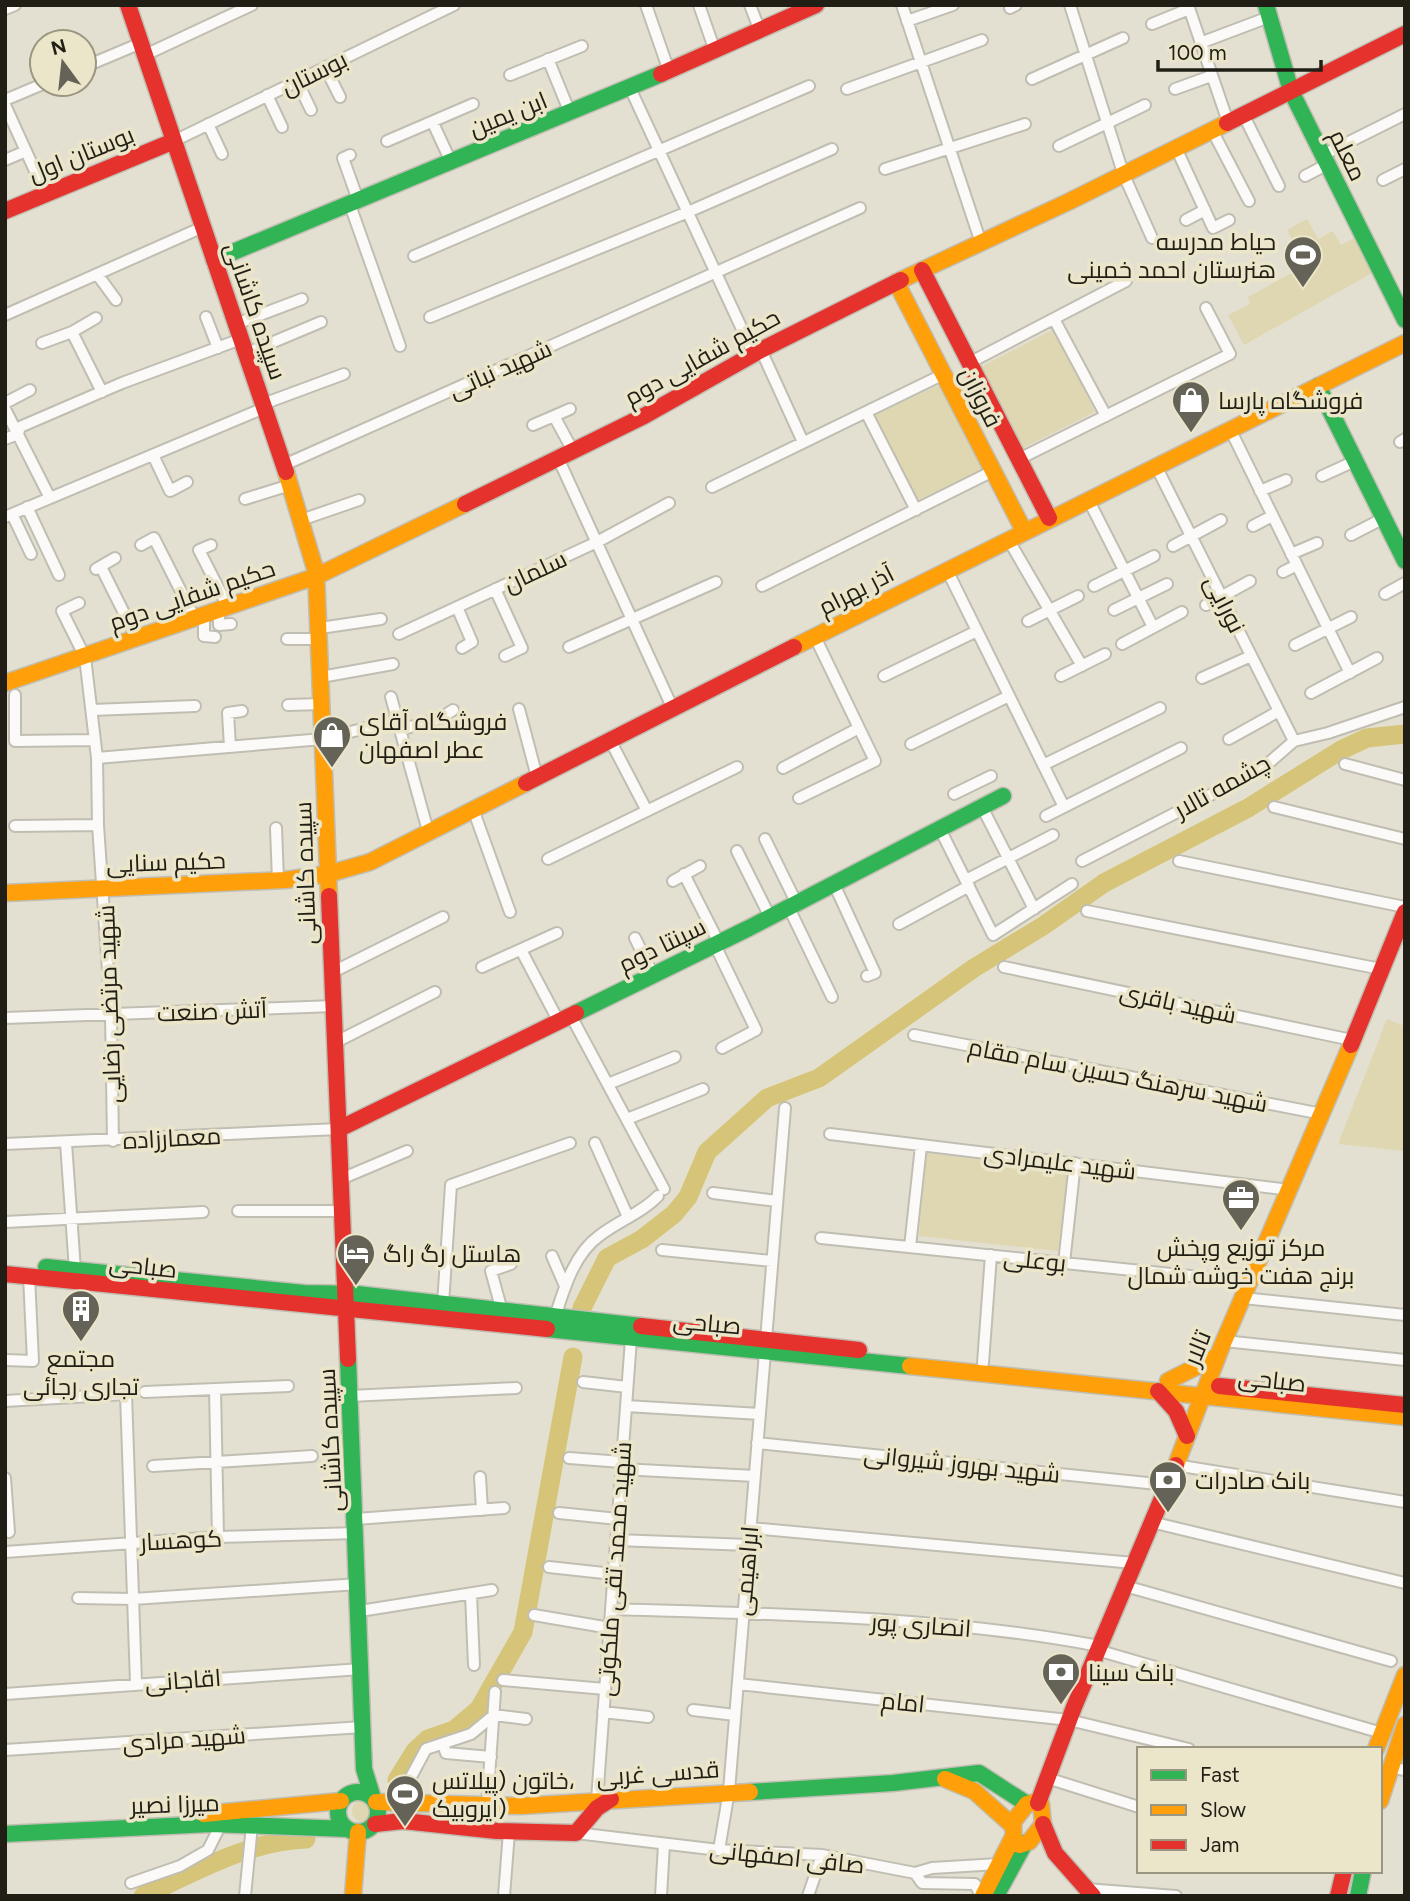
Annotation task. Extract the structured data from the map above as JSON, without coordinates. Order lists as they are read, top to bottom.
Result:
{
  "streets": {
    "street": [
      "بوستان",
      "ابن یمین",
      "بوستان اول",
      "معلم",
      "سپیده کاشانی",
      "حکیم شفایی دوم",
      "شهید نباتی",
      "فروزان",
      "سلمان",
      "آذر بهرام",
      "نورایی",
      "چشمه تالار",
      "حکیم سنایی",
      "سپنتا دوم",
      "شهید باقری",
      "شهید مرتضی رضایی",
      "آتش صنعت",
      "شهید سرهنگ حسین سام مقام",
      "معمارزاده",
      "شهید علیمرادی",
      "بوعلی",
      "صباحی",
      "تالار",
      "شهید بهروز شیروانی",
      "کوهسار",
      "شهید محمد تقی ملکوتی",
      "ابراهیمی",
      "انصاری پور",
      "اقاجانی",
      "امام",
      "شهید مرادی",
      "قدسی غربی",
      "میرزا نصیر",
      "صافی اصفهانی"
    ]
  },
  "crossings": [
    ["بوستان", "بوستان اول"],
    ["بوستان", "سپیده کاشانی"],
    ["ابن یمین", "سپیده کاشانی"],
    ["بوستان اول", "سپیده کاشانی"],
    ["معلم", "حکیم شفایی دوم"],
    ["سپیده کاشانی", "حکیم شفایی دوم"],
    ["سپیده کاشانی", "شهید نباتی"],
    ["سپیده کاشانی", "آذر بهرام"],
    ["سپیده کاشانی", "حکیم سنایی"],
    ["سپیده کاشانی", "سپنتا دوم"],
    ["سپیده کاشانی", "آتش صنعت"],
    ["سپیده کاشانی", "معمارزاده"],
    ["سپیده کاشانی", "صباحی"],
    ["سپیده کاشانی", "کوهسار"],
    ["سپیده کاشانی", "اقاجانی"],
    ["سپیده کاشانی", "شهید مرادی"],
    ["سپیده کاشانی", "قدسی غربی"],
    ["سپیده کاشانی", "میرزا نصیر"],
    ["حکیم شفایی دوم", "فروزان"],
    ["حکیم شفایی دوم", "شهید مرتضی رضایی"],
    ["فروزان", "آذر بهرام"],
    ["آذر بهرام", "نورایی"],
    ["آذر بهرام", "حکیم سنایی"],
    ["نورایی", "چشمه تالار"],
    ["حکیم سنایی", "شهید مرتضی رضایی"],
    ["سپنتا دوم", "معمارزاده"],
    ["شهید باقری", "تالار"],
    ["شهید مرتضی رضایی", "آتش صنعت"],
    ["شهید مرتضی رضایی", "معمارزاده"],
    ["شهید سرهنگ حسین سام مقام", "تالار"],
    ["شهید علیمرادی", "تالار"],
    ["بوعلی", "تالار"],
    ["صباحی", "تالار"],
    ["صباحی", "شهید محمد تقی ملکوتی"],
    ["صباحی", "ابراهیمی"],
    ["تالار", "شهید بهروز شیروانی"],
    ["تالار", "انصاری پور"],
    ["تالار", "امام"],
    ["تالار", "قدسی غربی"],
    ["شهید بهروز شیروانی", "ابراهیمی"],
    ["شهید محمد تقی ملکوتی", "انصاری پور"],
    ["شهید محمد تقی ملکوتی", "قدسی غربی"],
    ["ابراهیمی", "انصاری پور"],
    ["ابراهیمی", "امام"],
    ["ابراهیمی", "قدسی غربی"],
    ["ابراهیمی", "صافی اصفهانی"],
    ["قدسی غربی", "میرزا نصیر"]
  ],
  "places": {
    "sports": ["حیاط مدرسه هنرستان احمد خمینی", "خاتون (پیلاتس، ایروبیک)"],
    "shop": ["فروشگاه پارسا", "فروشگاه آقای عطر اصفهان"],
    "office": ["مرکز توزیع وپخش برنج هفت خوشه شمال"],
    "hotel": ["هاستل رگ راگ"],
    "building": ["مجتمع تجاری رجائی"],
    "bank": ["بانک صادرات", "بانک سینا"]
  },
  "legend": ["Fast", "Slow", "Jam"],
  "scale_bar": "100 m",
  "north": "top"
}
